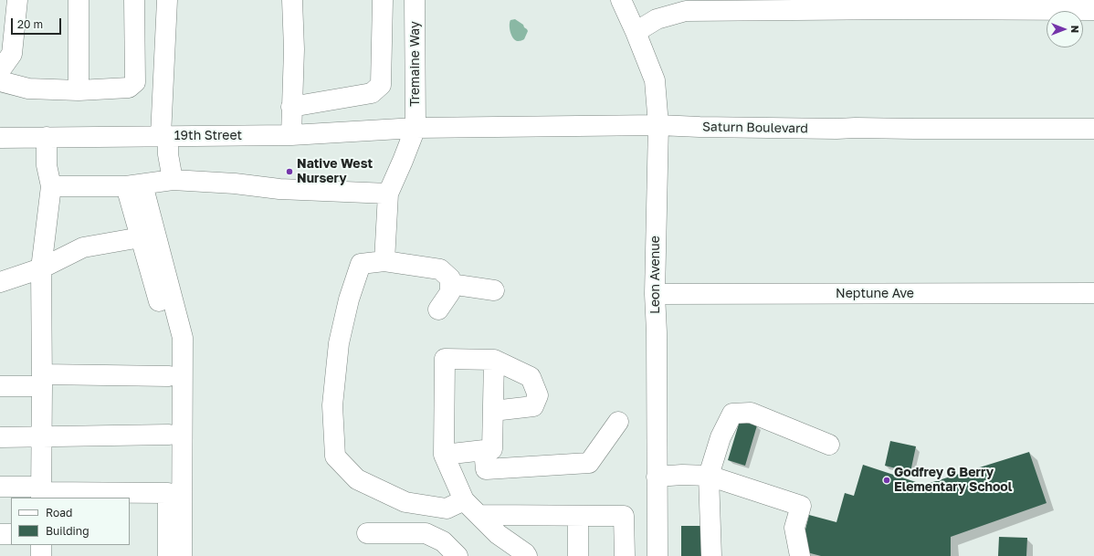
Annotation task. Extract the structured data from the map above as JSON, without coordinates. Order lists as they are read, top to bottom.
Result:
{
  "streets": {
    "street": [
      "Tremaine Way",
      "Saturn Boulevard",
      "19th Street",
      "Leon Avenue",
      "Neptune Ave"
    ]
  },
  "crossings": [
    ["Tremaine Way", "Saturn Boulevard"],
    ["Tremaine Way", "19th Street"],
    ["Saturn Boulevard", "19th Street"],
    ["Saturn Boulevard", "Leon Avenue"],
    ["Leon Avenue", "Neptune Ave"]
  ],
  "places": ["Native West Nursery", "Godfrey G Berry Elementary School"],
  "legend": ["Road", "Building"],
  "scale_bar": "20 m",
  "north": "right"
}
